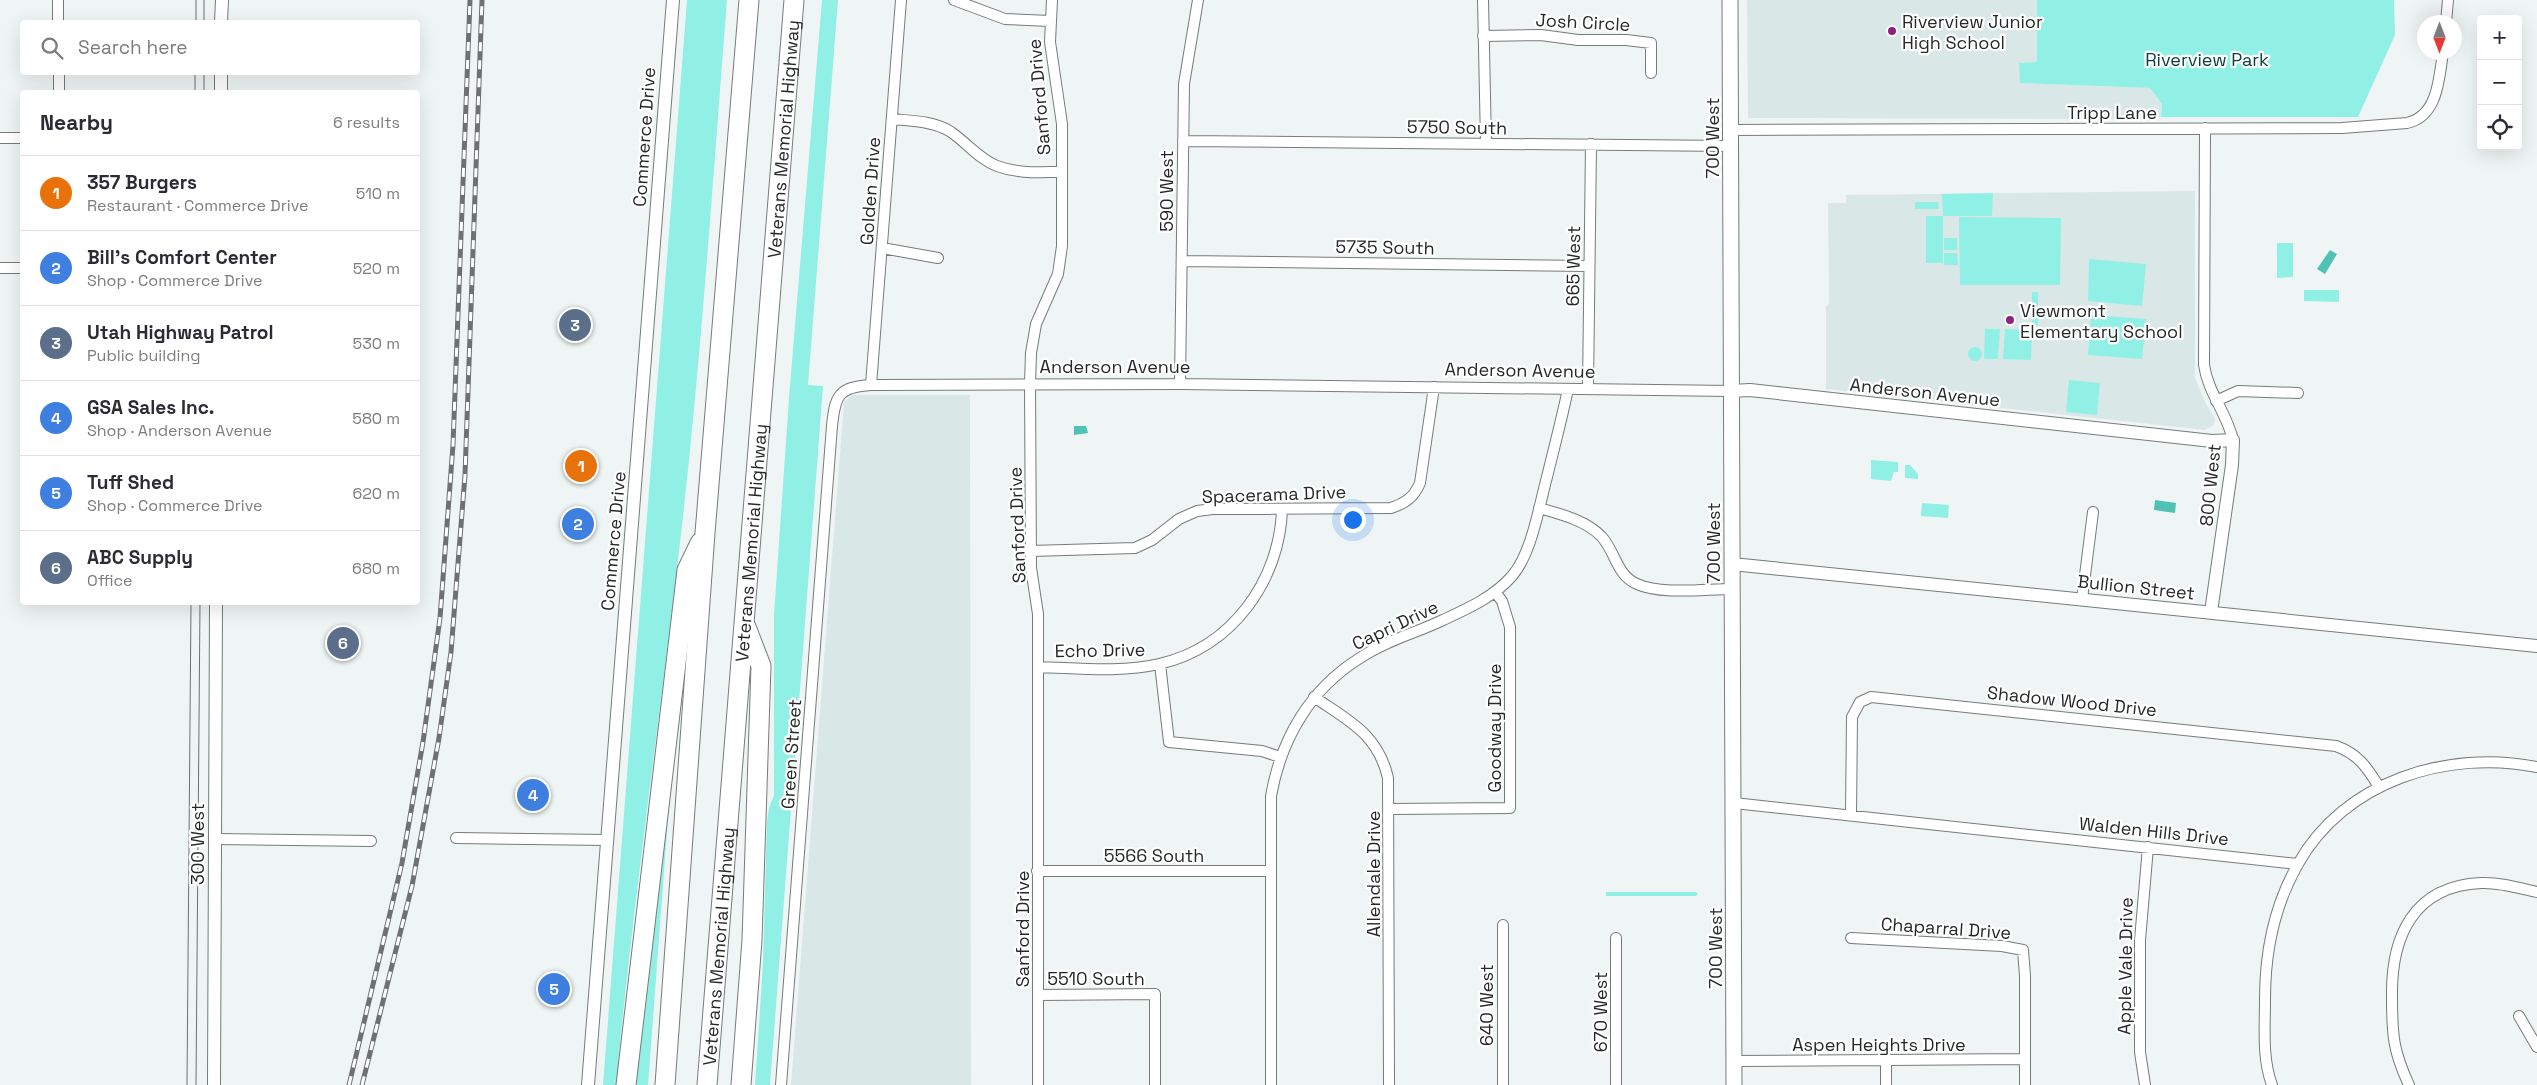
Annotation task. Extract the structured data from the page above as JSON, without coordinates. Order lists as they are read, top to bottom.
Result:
{
  "streets": {
    "highway": ["Veterans Memorial Highway"],
    "main road": ["700 West"],
    "street": [
      "Josh Circle",
      "Sanford Drive",
      "Tripp Lane",
      "5750 South",
      "Commerce Drive",
      "Golden Drive",
      "590 West",
      "5735 South",
      "665 West",
      "Anderson Avenue",
      "800 West",
      "Spacerama Drive",
      "Bullion Street",
      "Capri Drive",
      "Echo Drive",
      "Shadow Wood Drive",
      "Goodway Drive",
      "Green Street",
      "Walden Hills Drive",
      "300 West",
      "5566 South",
      "Allendale Drive",
      "Chaparral Drive",
      "Apple Vale Drive",
      "5510 South",
      "640 West",
      "670 West",
      "Aspen Heights Drive"
    ]
  },
  "crossings": [
    ["Sanford Drive", "Anderson Avenue"],
    ["Sanford Drive", "Spacerama Drive"],
    ["Sanford Drive", "Echo Drive"],
    ["Sanford Drive", "5566 South"],
    ["Sanford Drive", "5510 South"],
    ["Tripp Lane", "700 West"],
    ["Tripp Lane", "800 West"],
    ["5750 South", "700 West"],
    ["5750 South", "590 West"],
    ["5750 South", "665 West"],
    ["700 West", "Anderson Avenue"],
    ["700 West", "Bullion Street"],
    ["700 West", "Walden Hills Drive"],
    ["700 West", "Aspen Heights Drive"],
    ["Golden Drive", "Anderson Avenue"],
    ["590 West", "5735 South"],
    ["590 West", "Anderson Avenue"],
    ["5735 South", "665 West"],
    ["665 West", "Anderson Avenue"],
    ["Anderson Avenue", "800 West"],
    ["Anderson Avenue", "Spacerama Drive"],
    ["Anderson Avenue", "Capri Drive"],
    ["Anderson Avenue", "Green Street"],
    ["800 West", "Bullion Street"],
    ["Spacerama Drive", "Echo Drive"],
    ["Capri Drive", "Goodway Drive"],
    ["Capri Drive", "5566 South"],
    ["Capri Drive", "Allendale Drive"],
    ["Shadow Wood Drive", "Walden Hills Drive"],
    ["Goodway Drive", "Allendale Drive"],
    ["Walden Hills Drive", "Apple Vale Drive"],
    ["Chaparral Drive", "Aspen Heights Drive"]
  ],
  "parks": ["Riverview Park"],
  "places": ["Riverview Junior High School", "Viewmont Elementary School"],
  "north": "bottom",
  "page": {
    "map_buttons": ["+", "−"],
    "search": "Search here",
    "heading": ["Nearby", "6 results"],
    "list": [
      {
        "mark": "1",
        "name": "357 Burgers",
        "note": "Restaurant · Commerce Drive",
        "value": "510 m"
      },
      {
        "mark": "2",
        "name": "Bill's Comfort Center",
        "note": "Shop · Commerce Drive",
        "value": "520 m"
      },
      {
        "mark": "3",
        "name": "Utah Highway Patrol",
        "note": "Public building",
        "value": "530 m"
      },
      {
        "mark": "4",
        "name": "GSA Sales Inc.",
        "note": "Shop · Anderson Avenue",
        "value": "580 m"
      },
      {
        "mark": "5",
        "name": "Tuff Shed",
        "note": "Shop · Commerce Drive",
        "value": "620 m"
      },
      {
        "mark": "6",
        "name": "ABC Supply",
        "note": "Office",
        "value": "680 m"
      }
    ],
    "pins": [
      "3",
      "1",
      "2",
      "6",
      "4",
      "5"
    ]
  }
}
